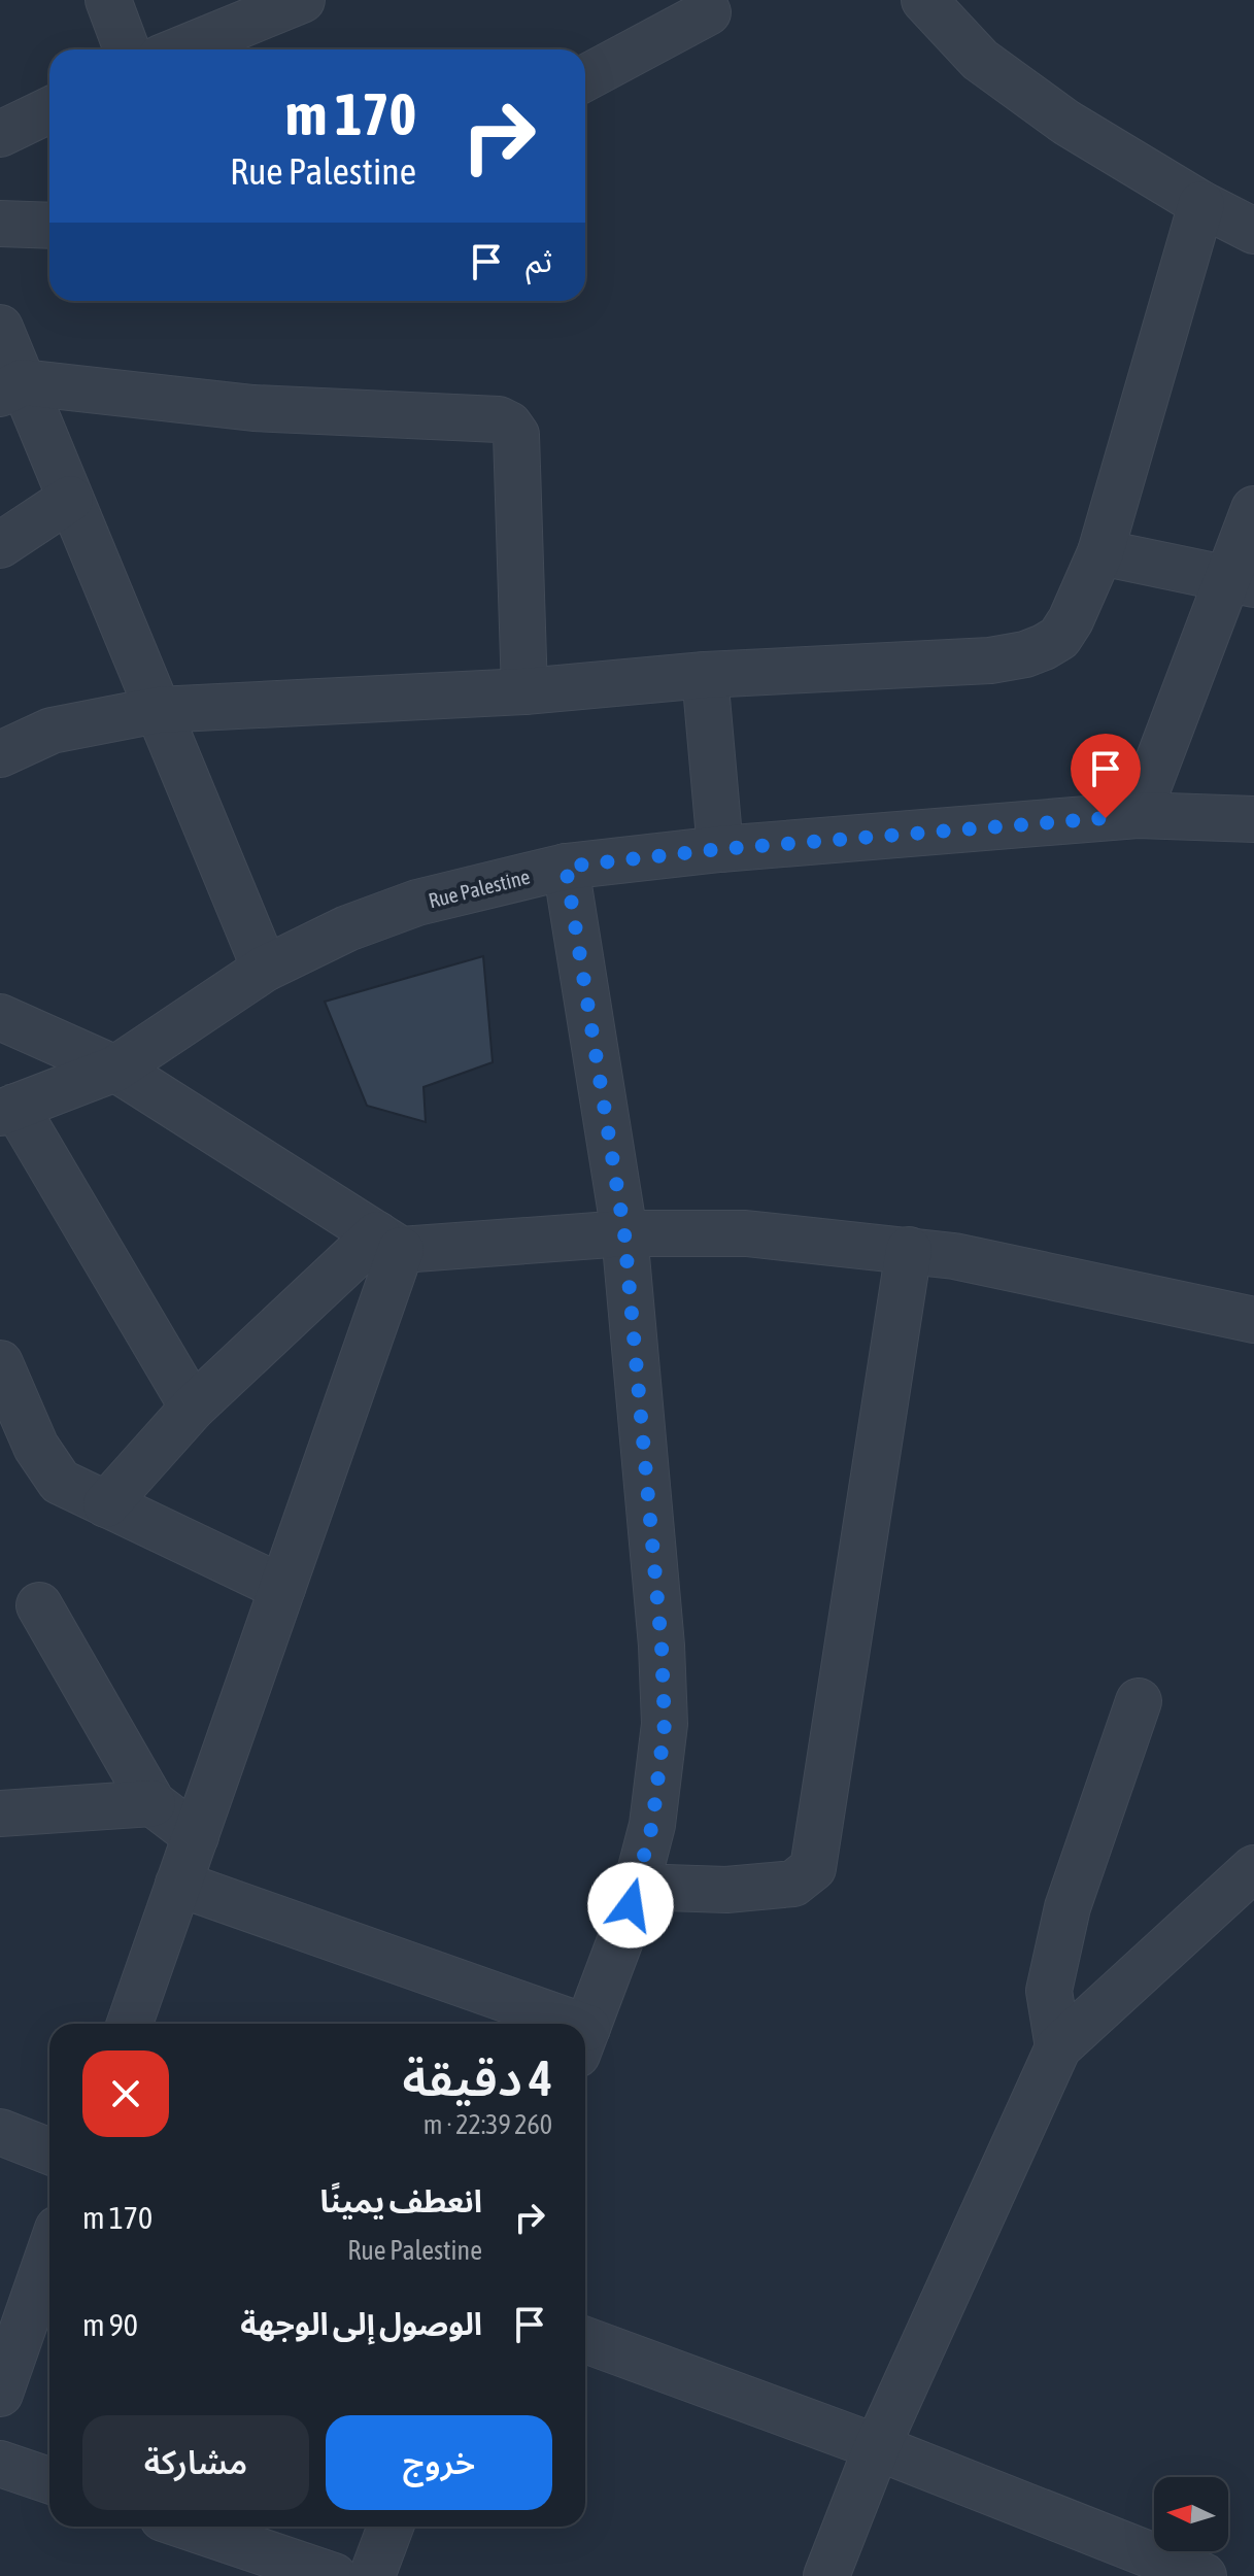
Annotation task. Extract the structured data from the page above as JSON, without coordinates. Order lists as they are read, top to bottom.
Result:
{
  "streets": {
    "street": ["Rue Palestine"]
  },
  "north": "left",
  "page": {
    "turn": ["170 m", "Rue Palestine"],
    "then": "ثم",
    "heading": ["4 دقيقة", "260 m · 22:39"],
    "list": [
      {
        "name": "انعطف يمينًا",
        "note": "Rue Palestine",
        "value": "170 m"
      },
      {
        "name": "الوصول إلى الوجهة",
        "value": "90 m"
      }
    ],
    "buttons": ["خروج", "مشاركة"]
  }
}
